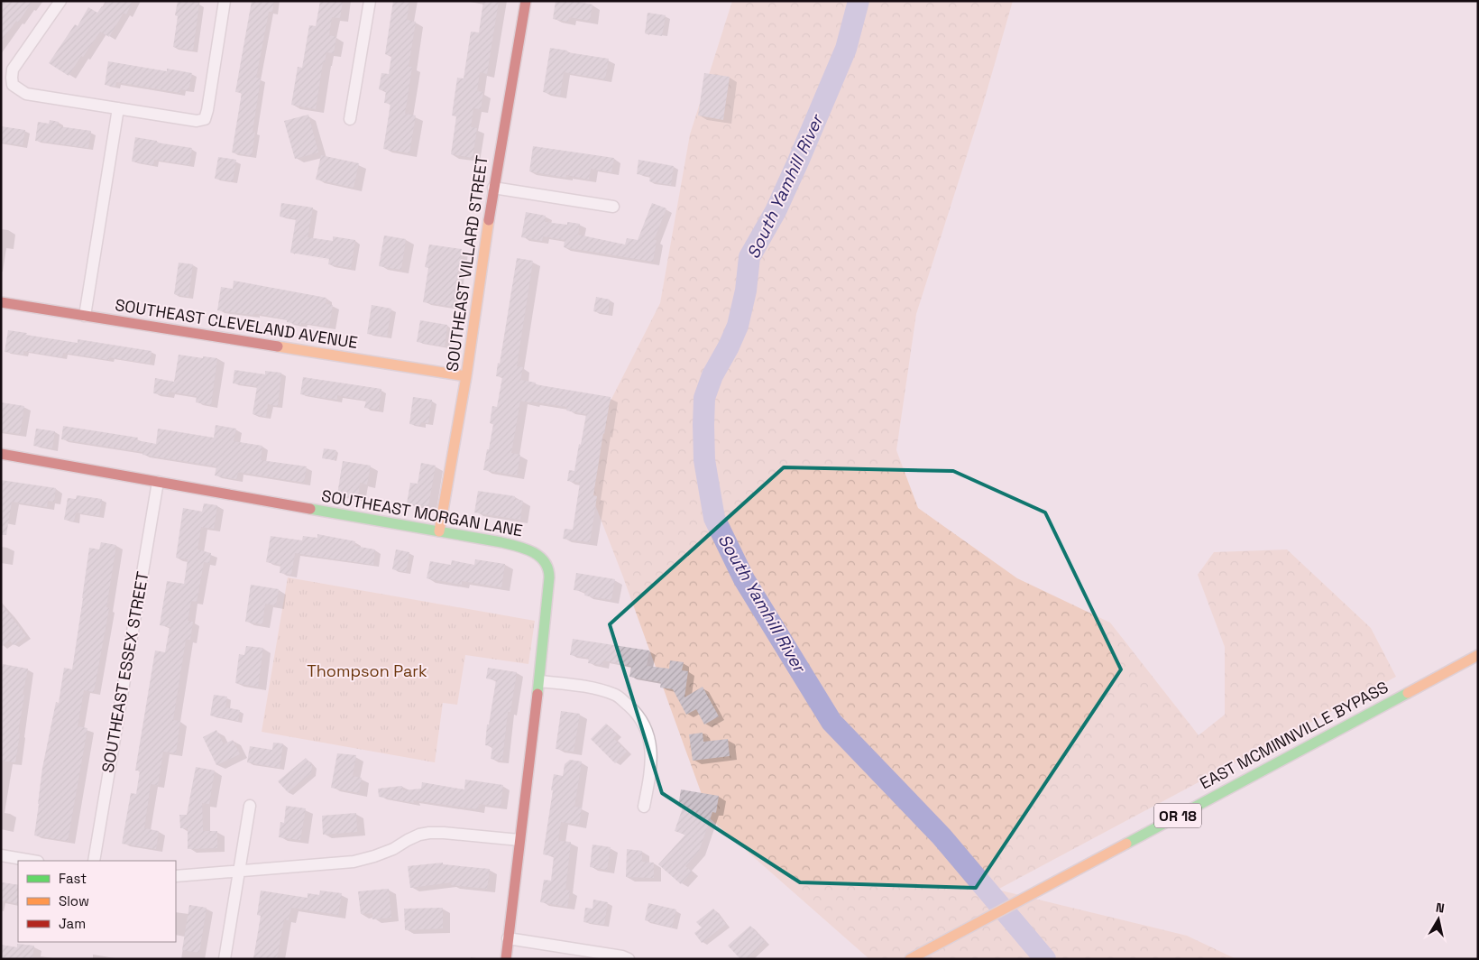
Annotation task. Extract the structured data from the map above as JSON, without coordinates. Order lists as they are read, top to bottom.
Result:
{
  "streets": {
    "main road": [
      "SOUTHEAST VILLARD STREET",
      "SOUTHEAST CLEVELAND AVENUE",
      "SOUTHEAST MORGAN LANE",
      "EAST MCMINNVILLE BYPASS",
      "OR 18"
    ],
    "street": ["SOUTHEAST ESSEX STREET"]
  },
  "crossings": [
    ["SOUTHEAST VILLARD STREET", "SOUTHEAST CLEVELAND AVENUE"],
    ["SOUTHEAST VILLARD STREET", "SOUTHEAST MORGAN LANE"],
    ["SOUTHEAST MORGAN LANE", "SOUTHEAST ESSEX STREET"]
  ],
  "water": ["South Yamhill River"],
  "parks": ["Thompson Park"],
  "legend": ["Fast", "Slow", "Jam"],
  "north": "top"
}
